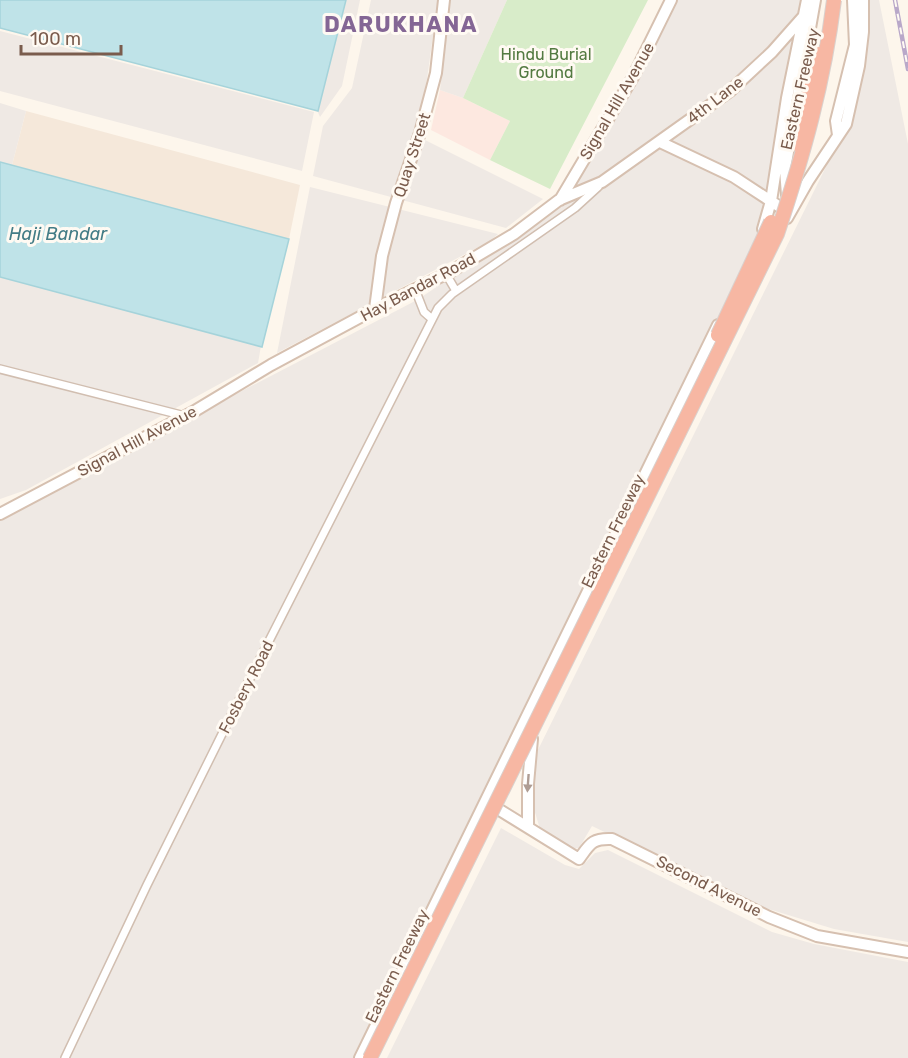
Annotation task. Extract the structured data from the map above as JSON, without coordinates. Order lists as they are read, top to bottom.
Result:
{
  "streets": {
    "highway": ["Eastern Freeway"],
    "street": [
      "4th Lane",
      "Signal Hill Avenue",
      "Quay Street",
      "Hay Bandar Road",
      "Fosbery Road",
      "Second Avenue"
    ]
  },
  "crossings": [
    ["4th Lane", "Signal Hill Avenue"],
    ["4th Lane", "Hay Bandar Road"],
    ["4th Lane", "Fosbery Road"],
    ["Signal Hill Avenue", "Hay Bandar Road"],
    ["Quay Street", "Hay Bandar Road"]
  ],
  "districts": ["DARUKHANA"],
  "water": ["Haji Bandar"],
  "parks": ["Hindu Burial Ground"],
  "scale_bar": "100 m"
}
